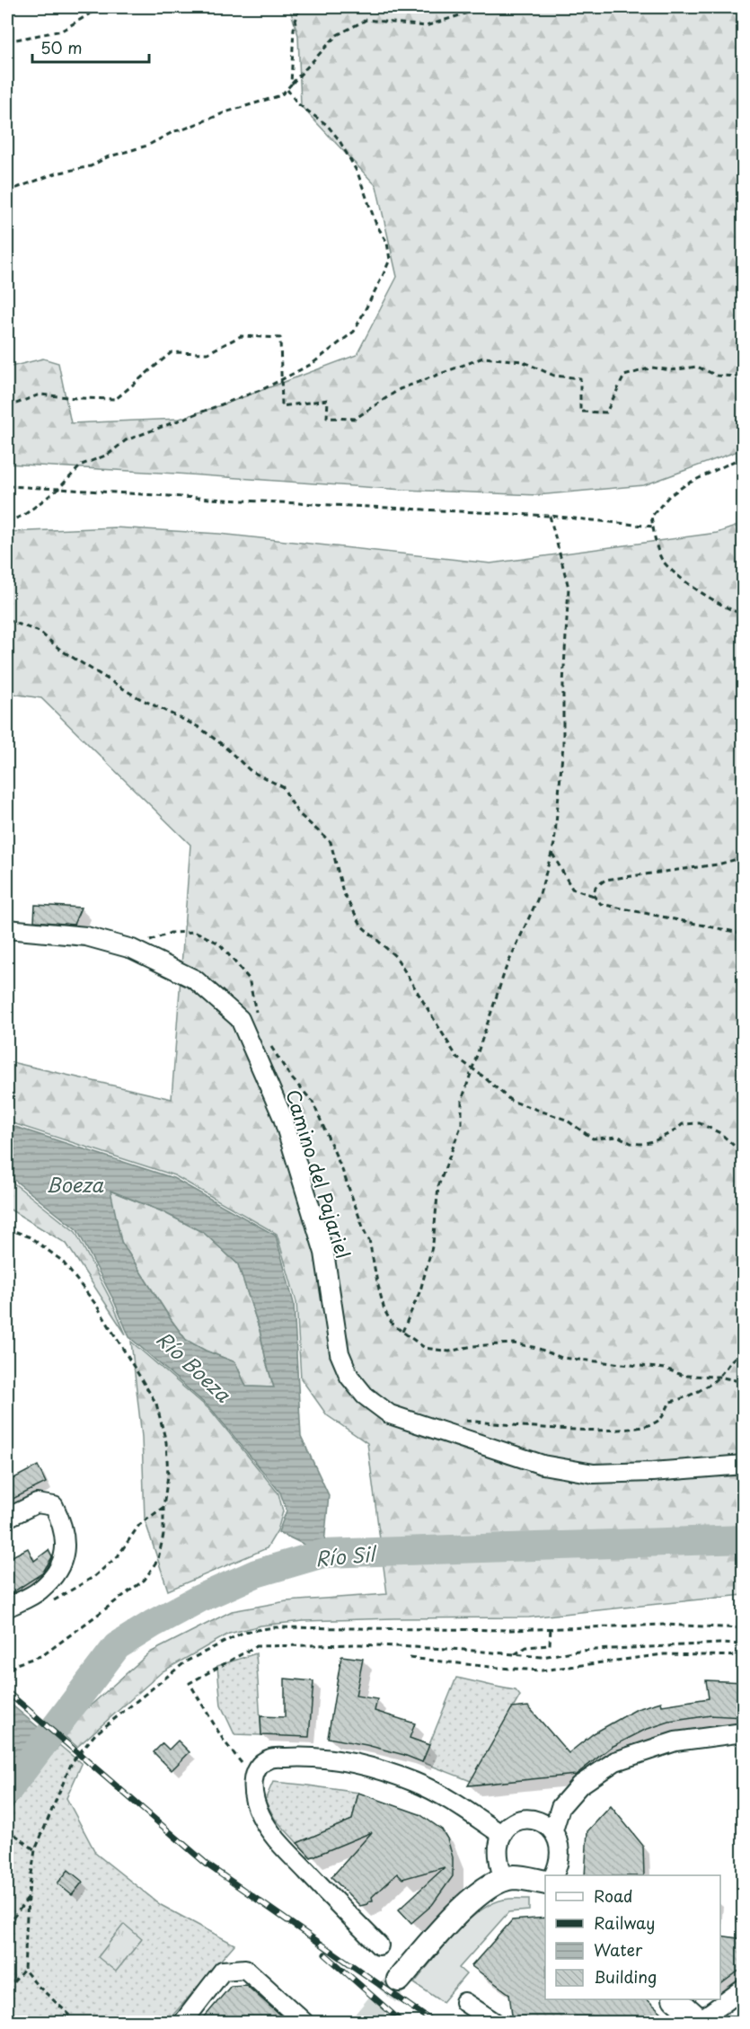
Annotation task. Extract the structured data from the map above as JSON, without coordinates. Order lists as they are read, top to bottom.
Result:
{
  "streets": {
    "street": ["Camino del Pajariel"]
  },
  "water": ["Boeza", "Río Boeza", "Río Sil"],
  "legend": [
    "Road",
    "Railway",
    "Water",
    "Building"
  ],
  "scale_bar": "50 m"
}
